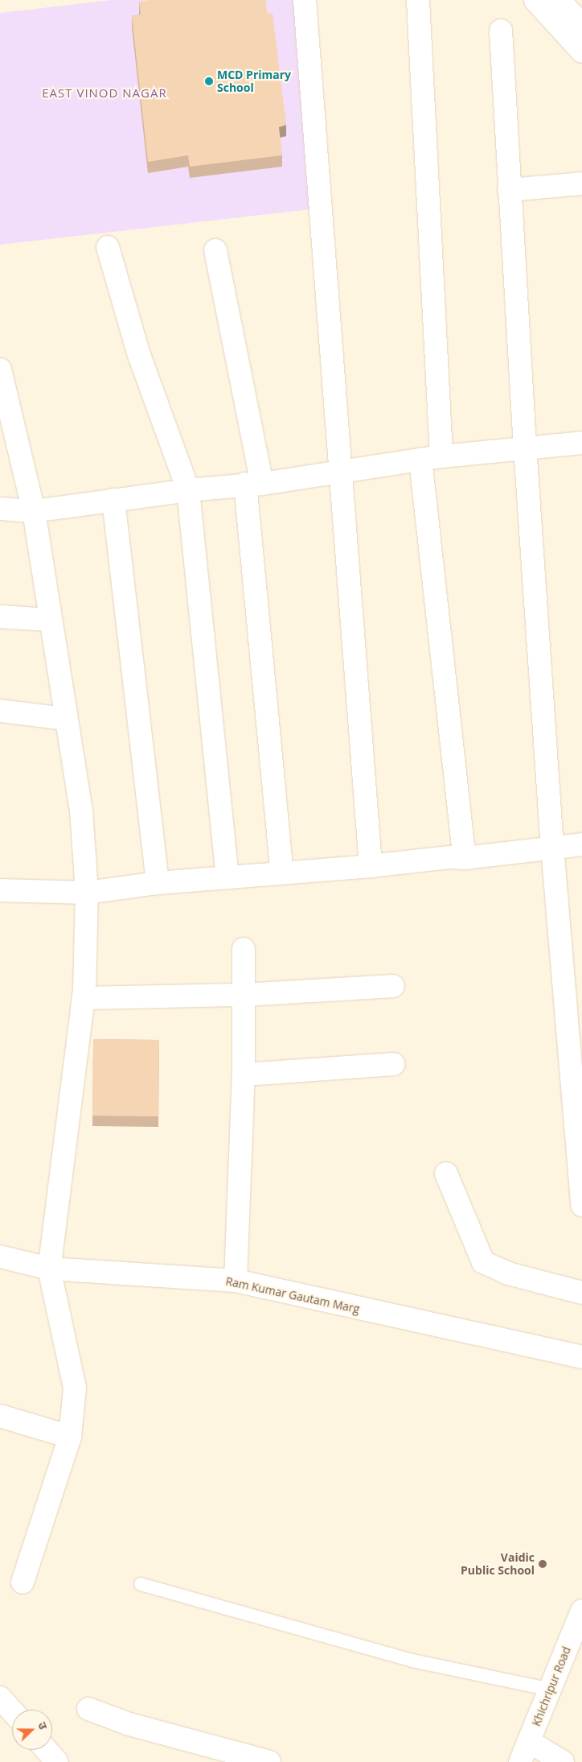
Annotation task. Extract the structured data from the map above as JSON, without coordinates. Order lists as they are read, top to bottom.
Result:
{
  "streets": {
    "street": ["Ram Kumar Gautam Marg", "Khichripur Road"]
  },
  "districts": ["EAST VINOD NAGAR"],
  "places": ["MCD Primary School", "Vaidic Public School"],
  "north": "right"
}
